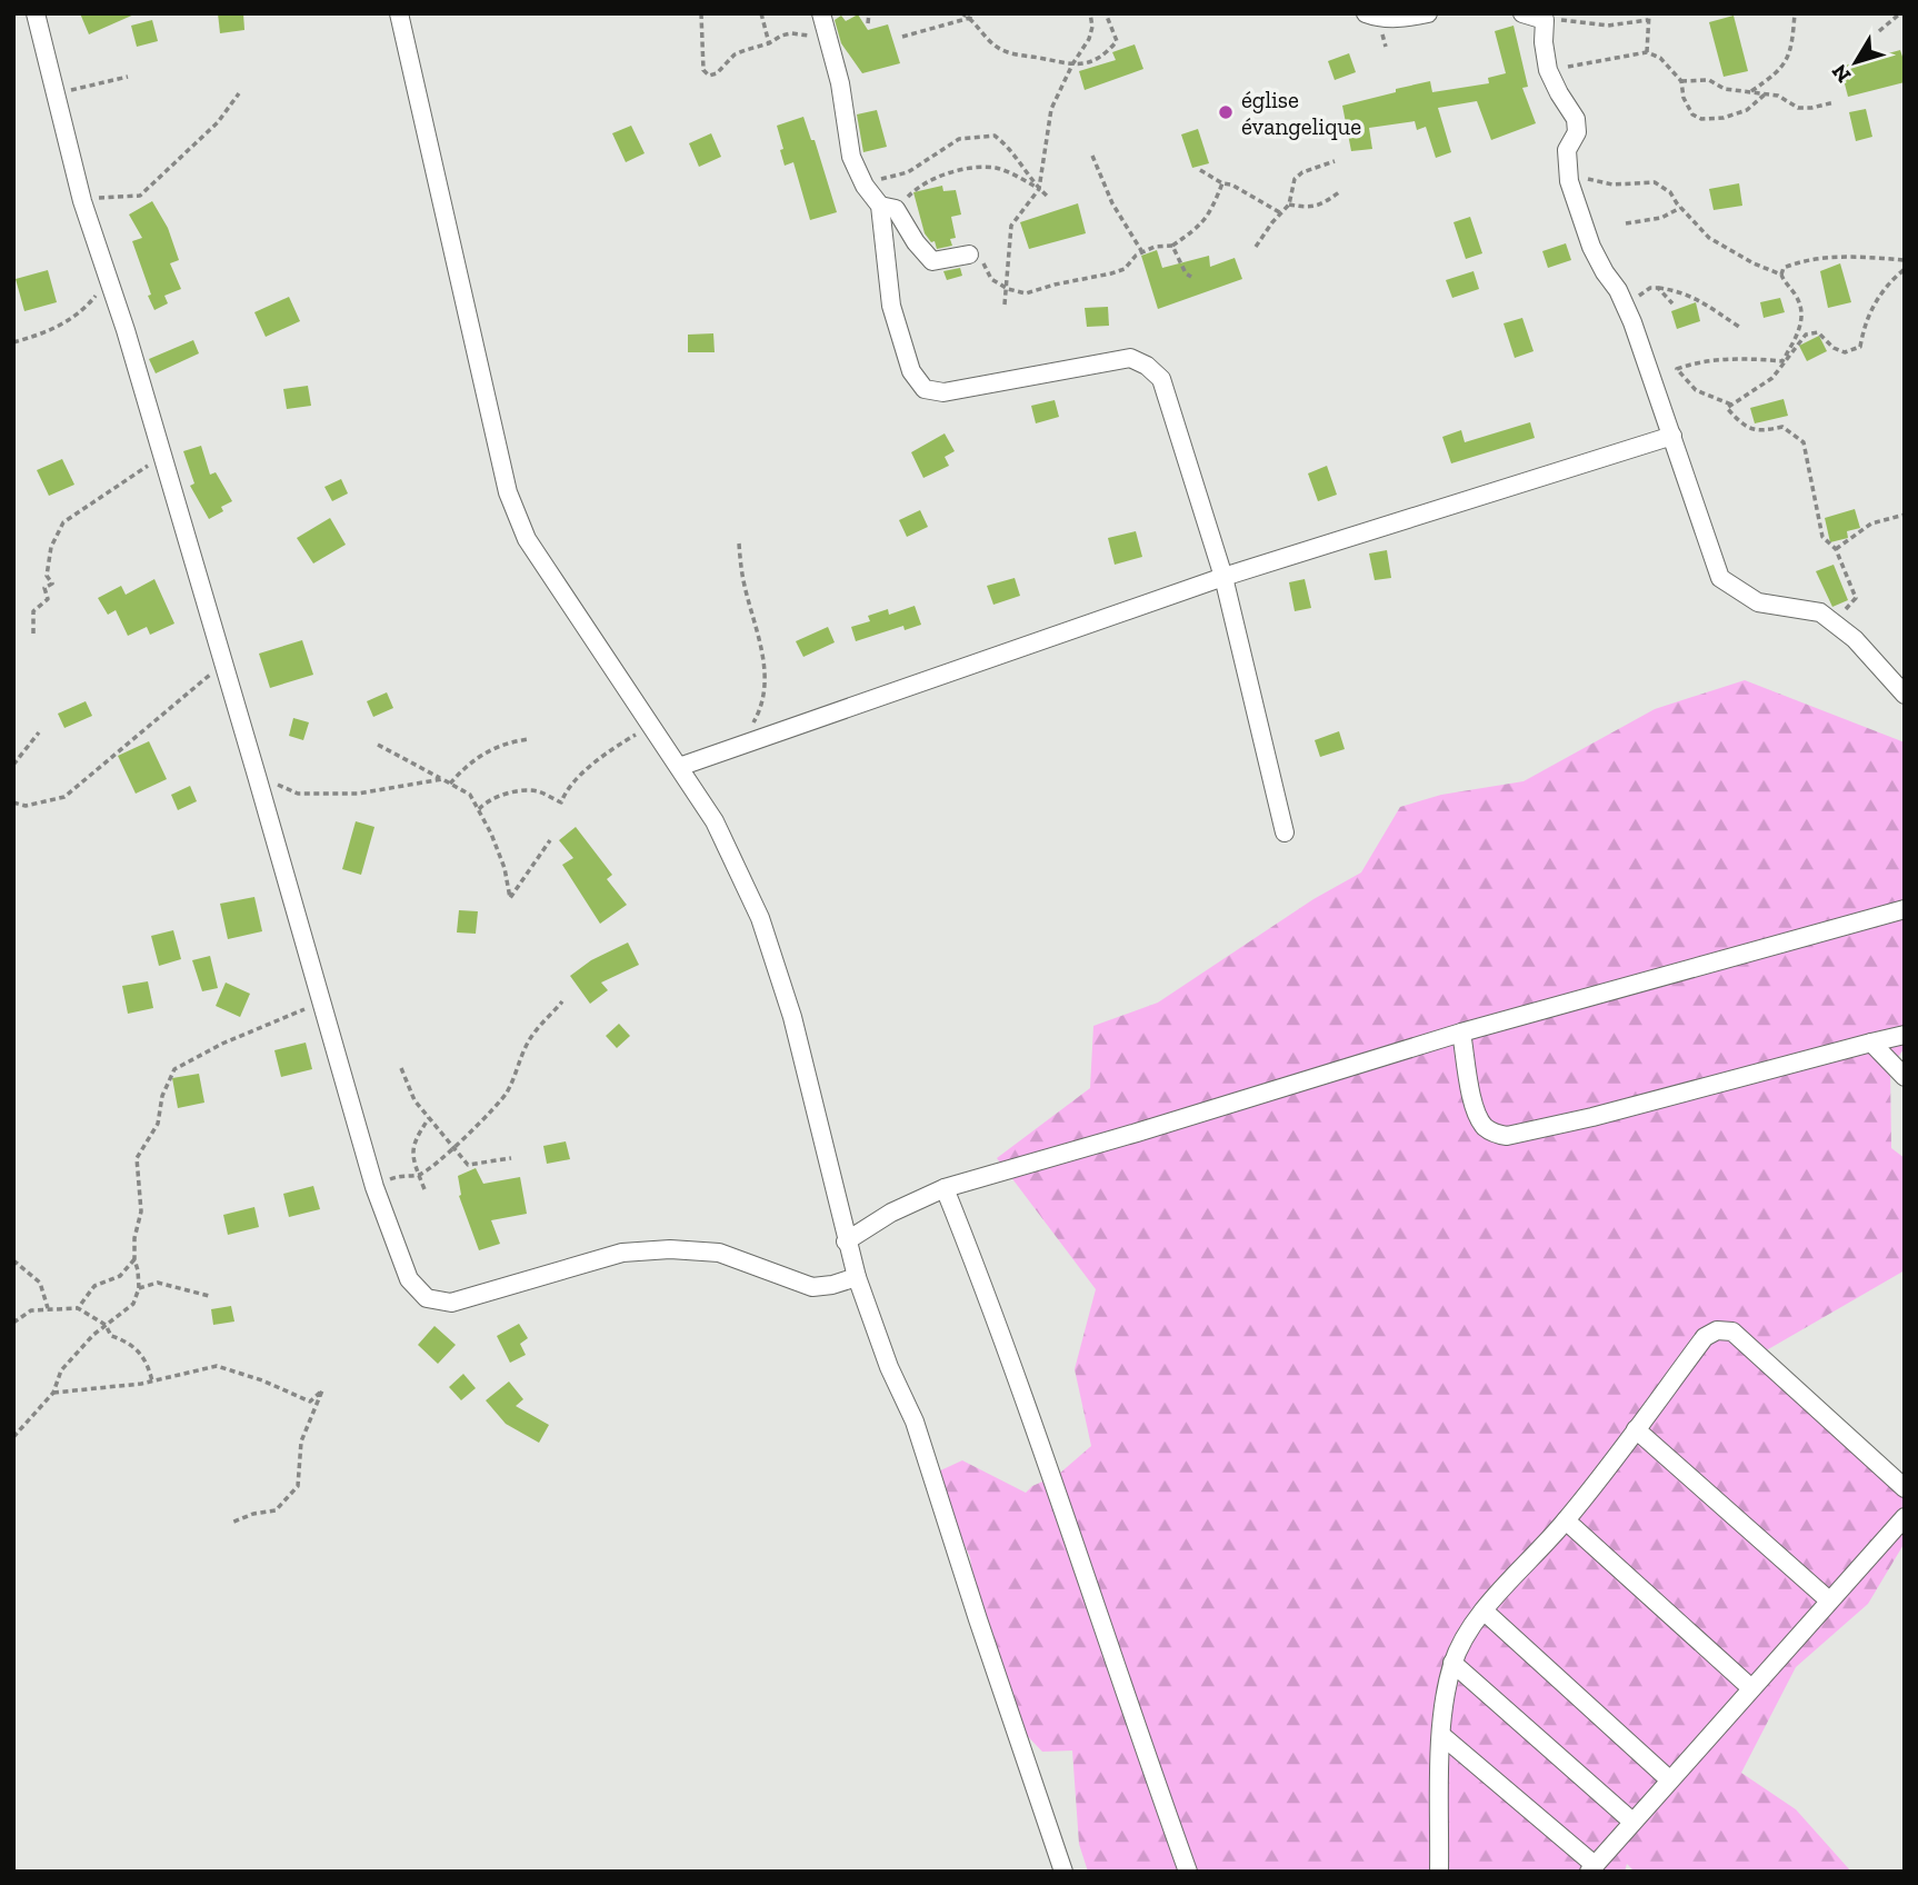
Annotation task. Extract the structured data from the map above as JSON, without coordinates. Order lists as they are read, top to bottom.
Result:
{
  "places": ["église évangelique"],
  "north": "bottom left"
}
